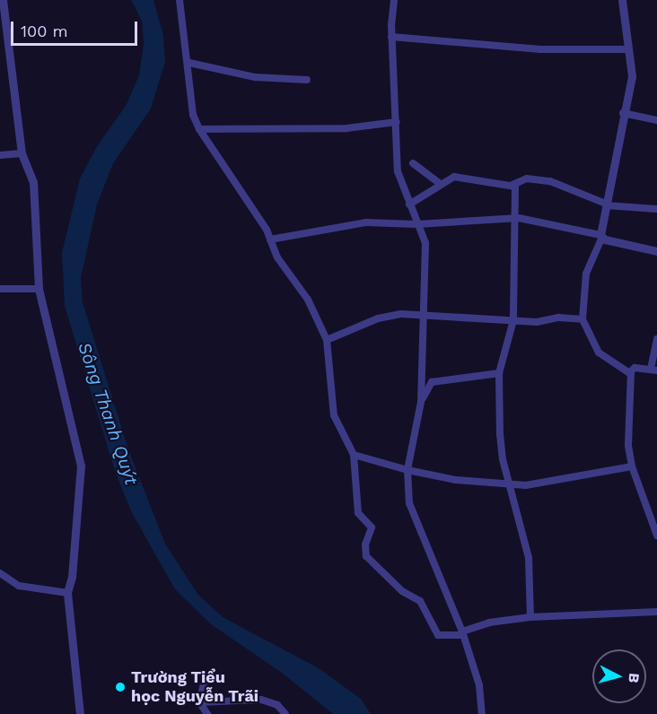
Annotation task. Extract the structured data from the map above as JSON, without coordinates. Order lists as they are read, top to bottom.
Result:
{
  "water": ["Sông Thanh Quýt"],
  "places": ["Trường Tiểu học Nguyễn Trãi"],
  "scale_bar": "100 m",
  "north": "right"
}
